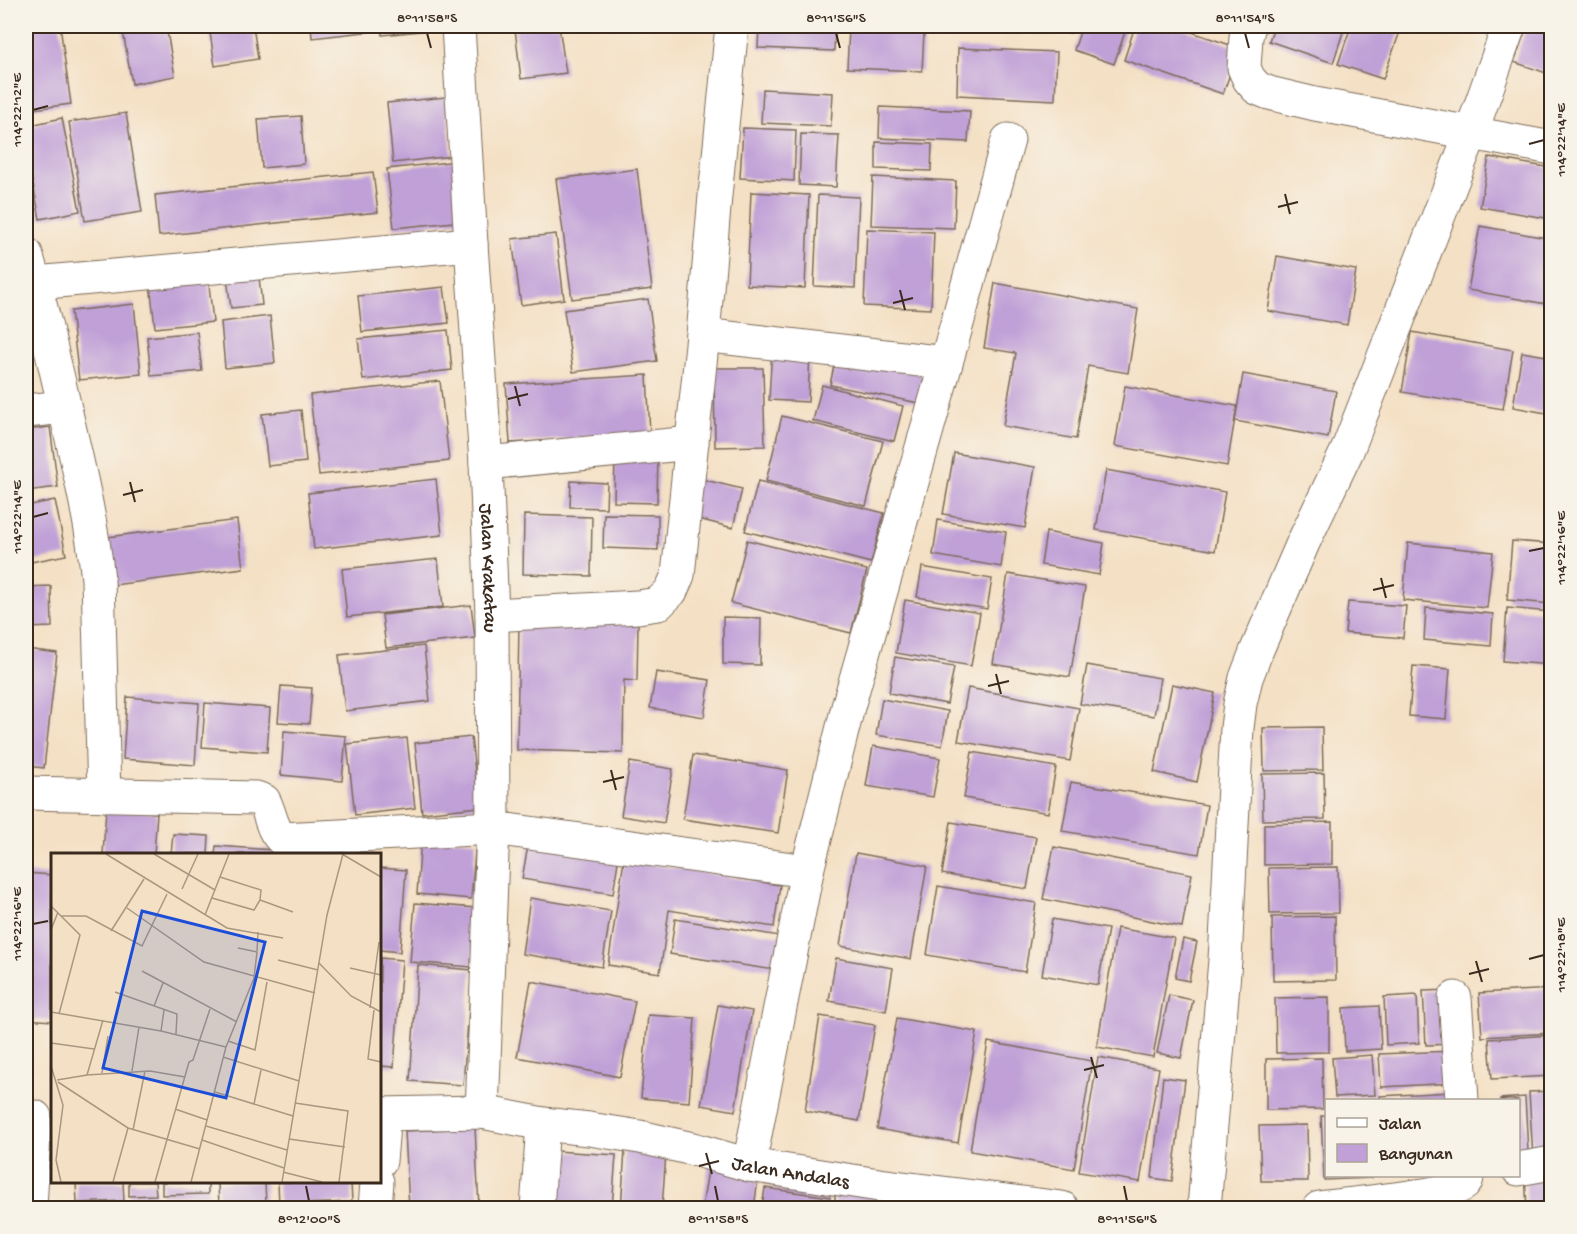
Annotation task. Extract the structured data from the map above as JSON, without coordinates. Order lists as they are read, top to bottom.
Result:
{
  "streets": {
    "street": ["Jalan Krakatau", "Jalan Andalas"]
  },
  "crossings": [
    ["Jalan Krakatau", "Jalan Andalas"]
  ],
  "legend": ["Jalan", "Bangunan"],
  "coordinates": [
    "8°11'58\"S",
    "8°11'56\"S",
    "8°11'54\"S",
    "114°22'12\"E",
    "114°22'14\"E",
    "114°22'16\"E",
    "114°22'18\"E",
    "8°12'00\"S"
  ]
}
